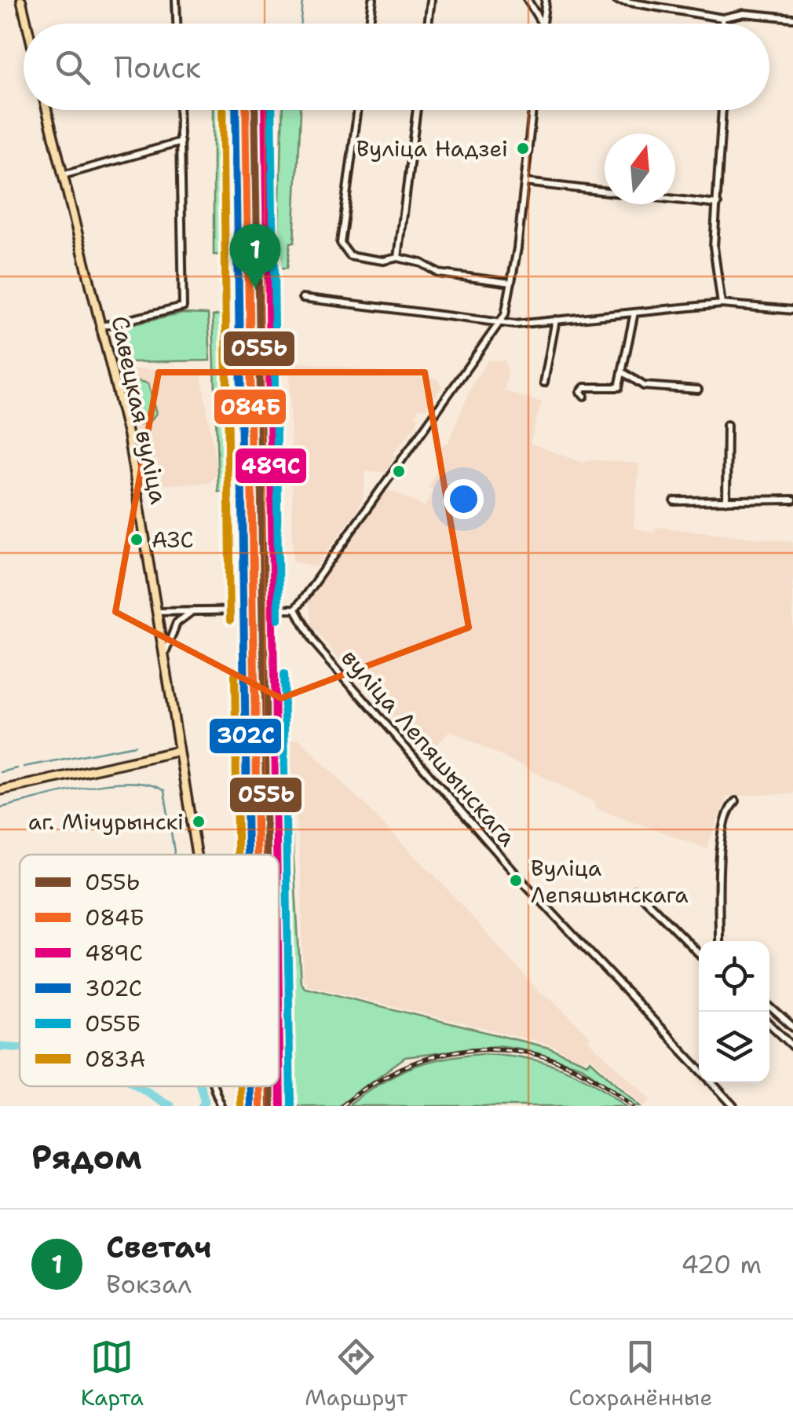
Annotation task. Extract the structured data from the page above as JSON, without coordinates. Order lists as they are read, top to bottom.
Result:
{
  "streets": {
    "main road": ["Савецкая вуліца"],
    "street": ["вуліца Лепяшынскага"]
  },
  "places": [
    "Вуліца Надзеі",
    "АЗС",
    "аг. Мічурынскі",
    "Вуліца Лепяшынскага"
  ],
  "lines": [
    "transit line 055Ь",
    "transit line 084Б",
    "transit line 489С",
    "transit line 302С",
    "transit line 055Б",
    "transit line 083А"
  ],
  "legend": [
    "055Ь",
    "084Б",
    "489С",
    "302С",
    "055Б",
    "083А"
  ],
  "north": "top",
  "page": {
    "search": "Поиск",
    "pins": "1",
    "heading": "Рядом",
    "list": [
      {
        "mark": "1",
        "name": "Светач",
        "note": "Вокзал",
        "value": "420 m"
      }
    ],
    "nav": ["Карта", "Маршрут", "Сохранённые"]
  }
}
